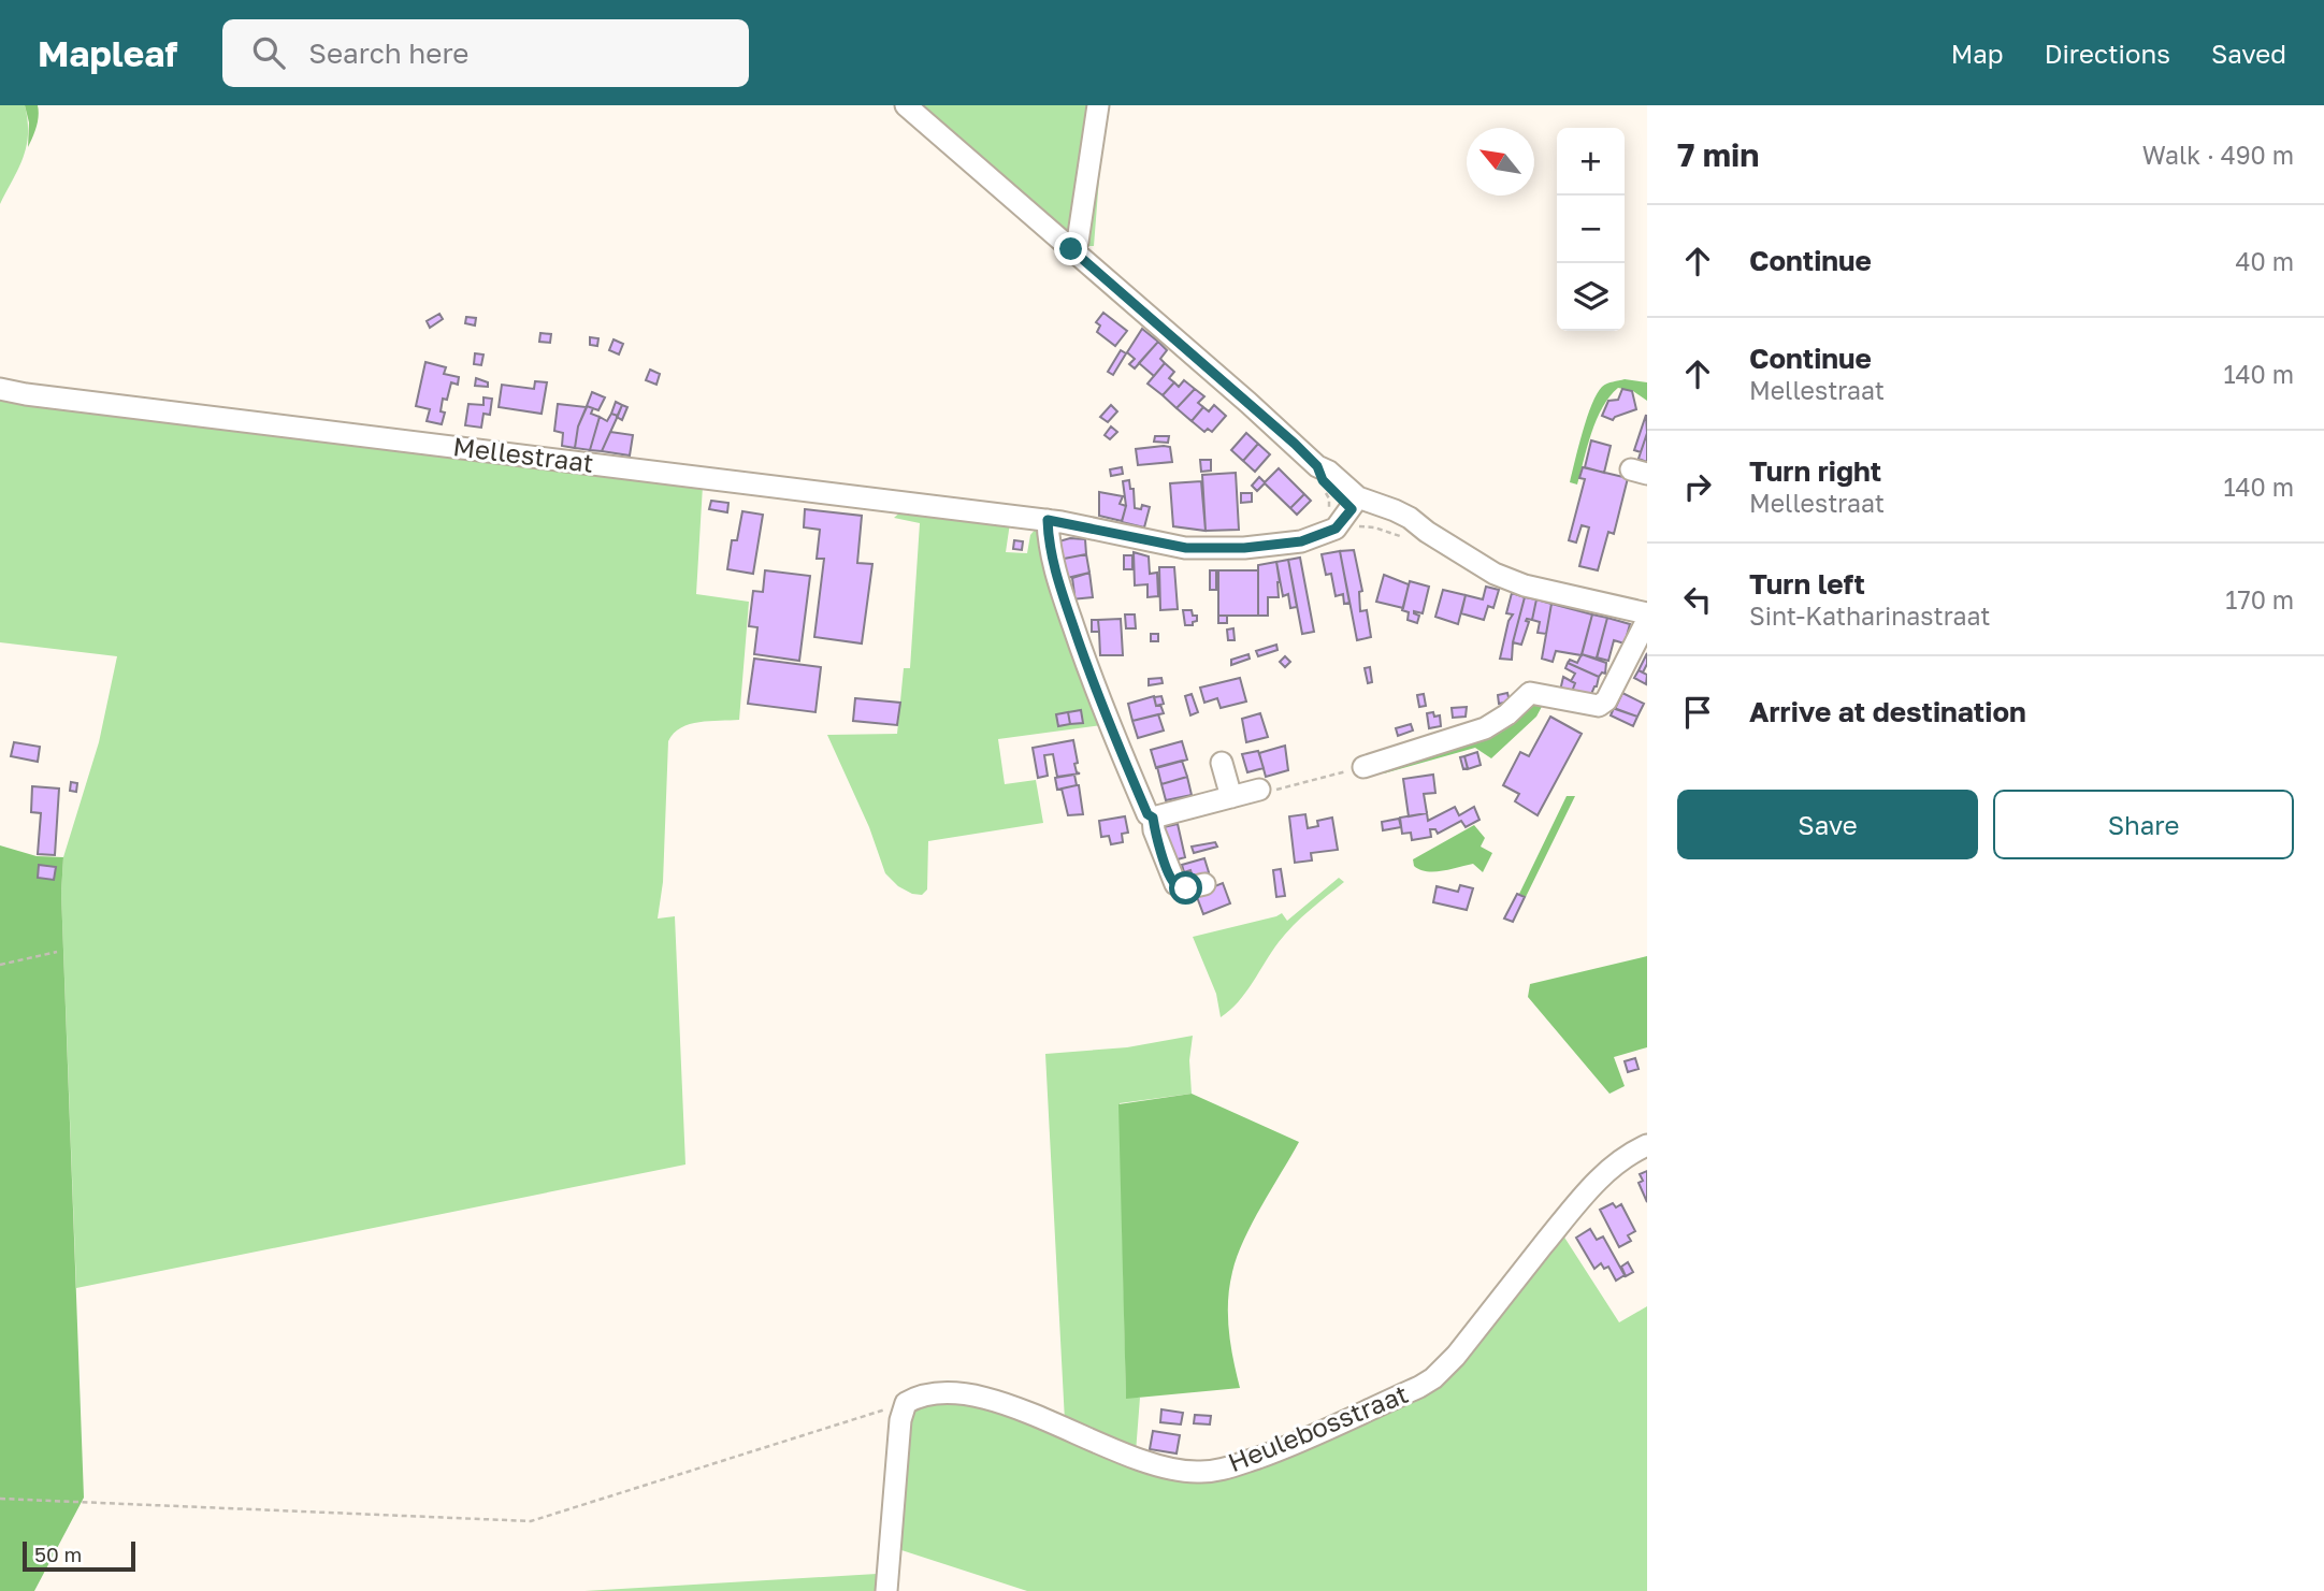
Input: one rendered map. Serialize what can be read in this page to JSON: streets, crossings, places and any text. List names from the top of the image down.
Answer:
{
  "streets": {
    "street": ["Mellestraat", "Heulebosstraat"]
  },
  "scale_bar": "50 m",
  "north": "top left",
  "page": {
    "header": "Mapleaf",
    "search": "Search here",
    "nav": ["Map", "Directions", "Saved"],
    "heading": ["7 min", "Walk · 490 m"],
    "map_buttons": ["+", "−"],
    "list": [
      ["Continue", "40 m"],
      ["Continue", "Mellestraat", "140 m"],
      ["Turn right", "Mellestraat", "140 m"],
      ["Turn left", "Sint-Katharinastraat", "170 m"],
      "Arrive at destination"
    ],
    "buttons": ["Save", "Share"],
    "scale": "50 m"
  }
}
